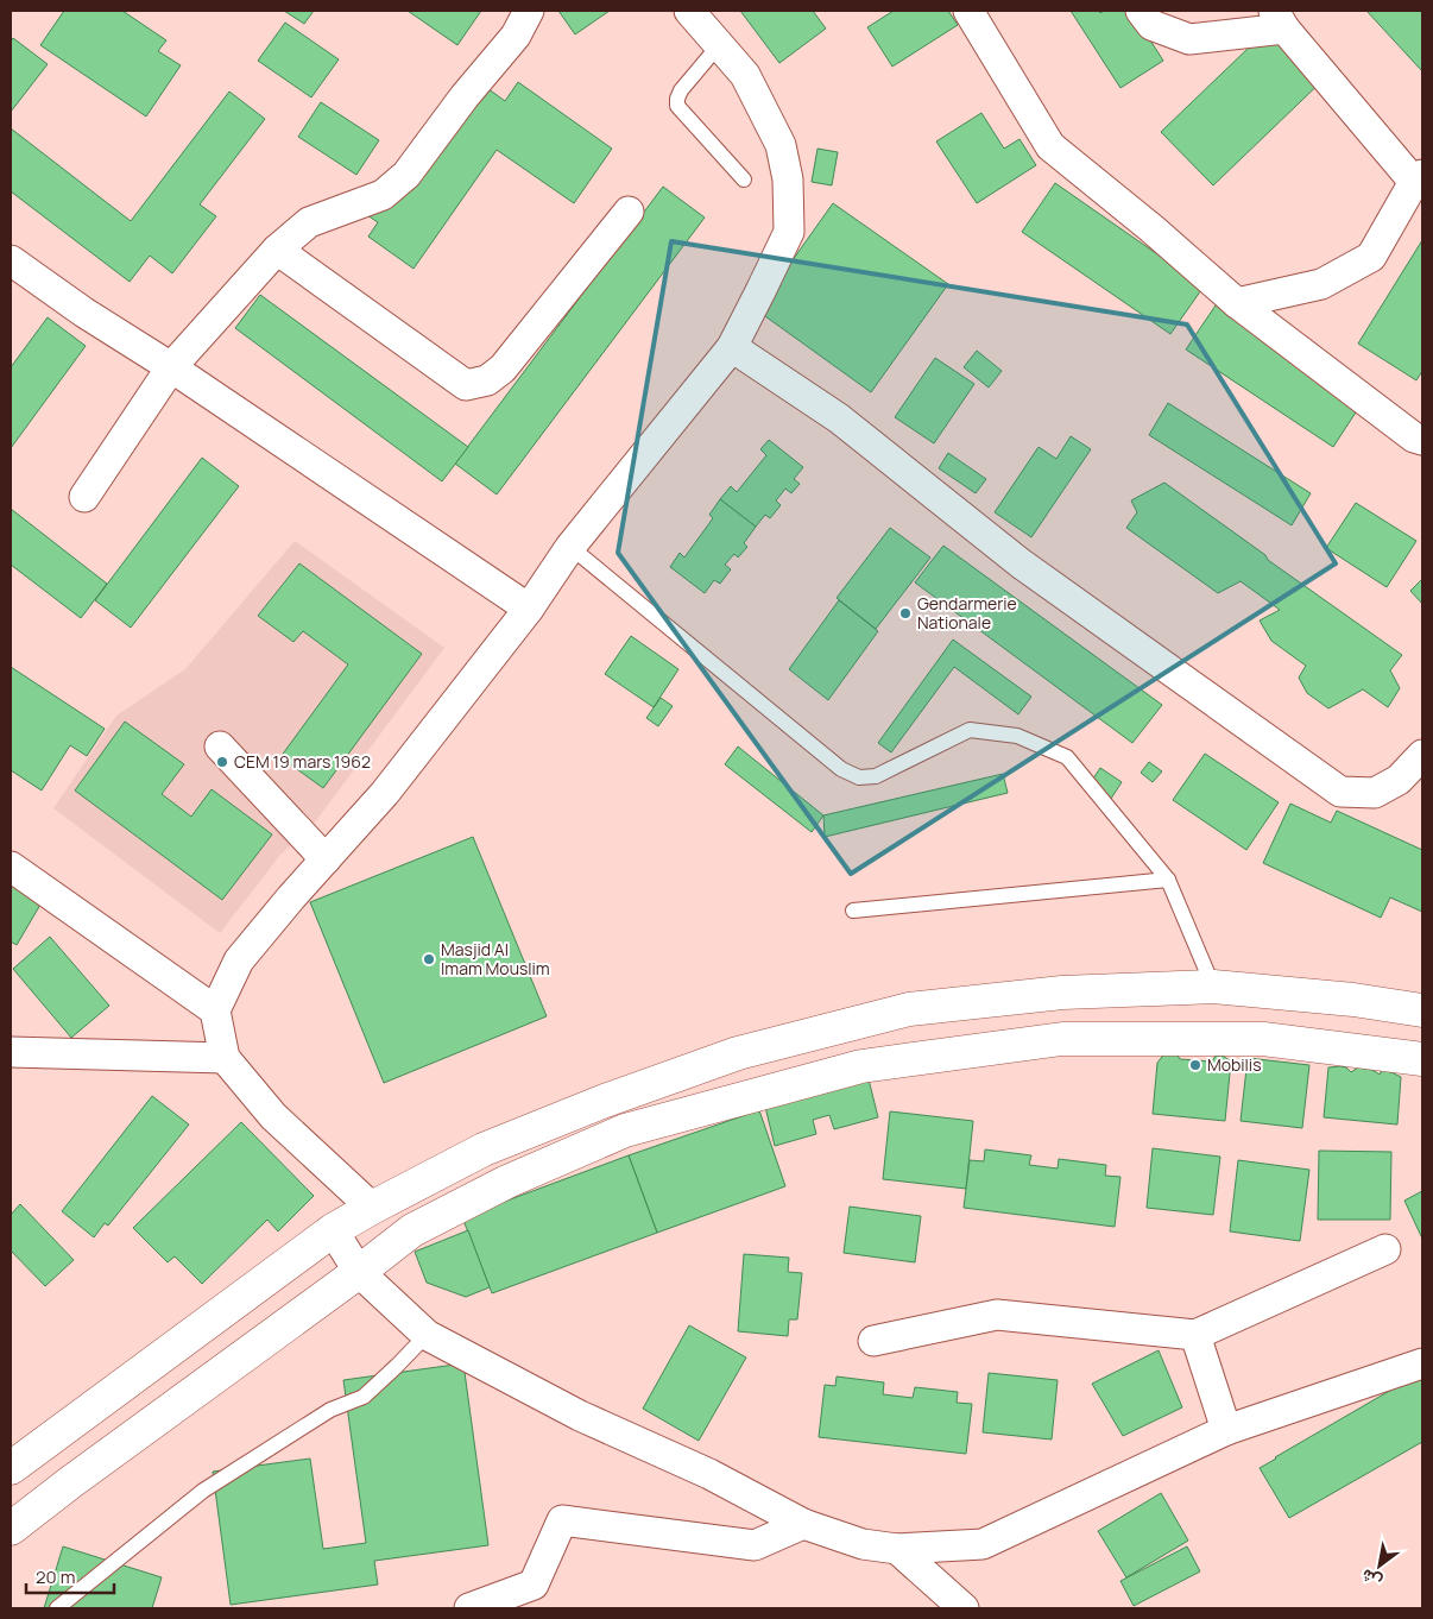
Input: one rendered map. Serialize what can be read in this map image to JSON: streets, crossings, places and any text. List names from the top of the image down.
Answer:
{
  "places": [
    "Gendarmerie Nationale",
    "CEM 19 mars 1962",
    "Masjid Al Imam Mouslim",
    "Mobilis"
  ],
  "scale_bar": "20 m",
  "north": "bottom left"
}
